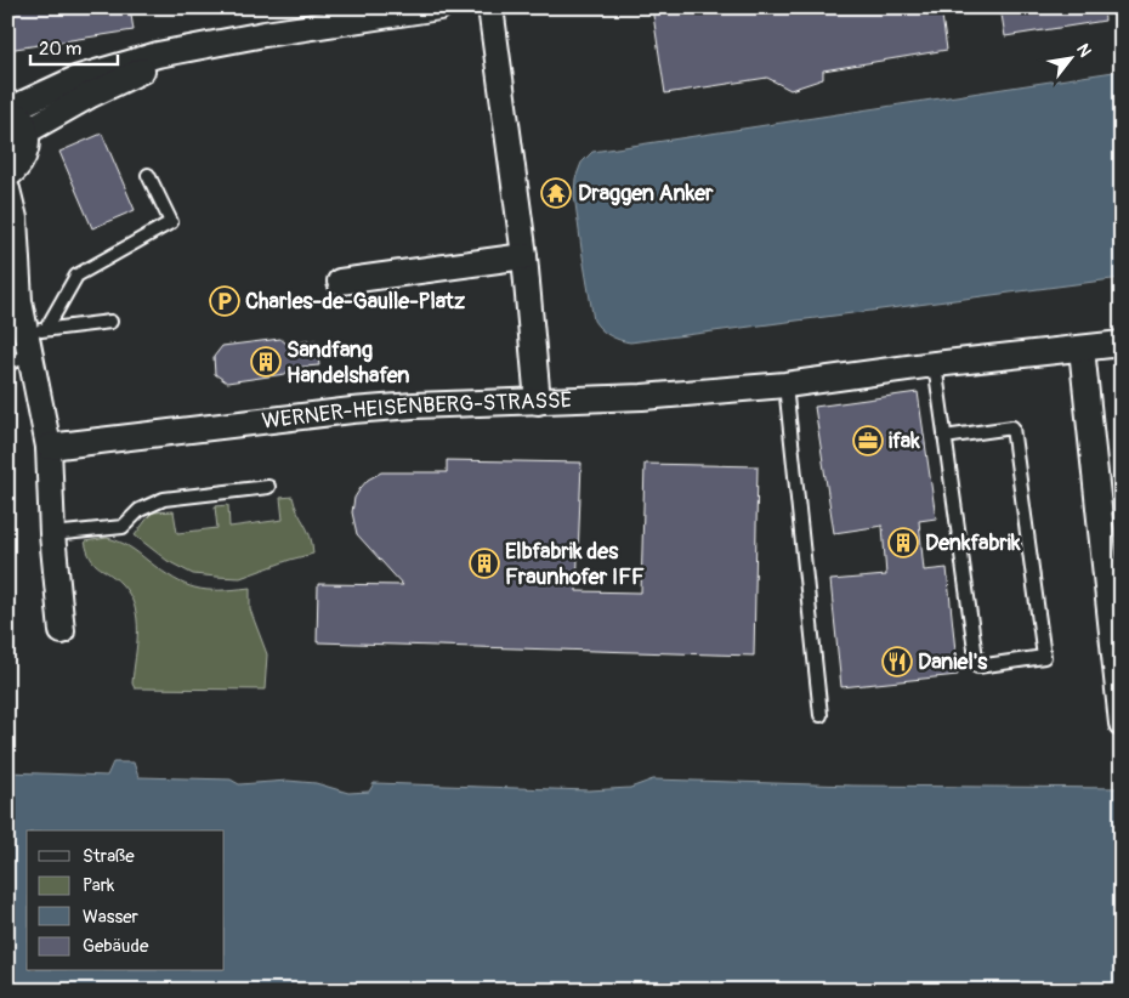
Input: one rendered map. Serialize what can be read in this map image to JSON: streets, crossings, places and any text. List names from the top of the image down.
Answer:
{
  "streets": {
    "street": ["WERNER-HEISENBERG-STRASSE"]
  },
  "places": {
    "temple": ["Draggen Anker"],
    "parking": ["Charles-de-Gaulle-Platz"],
    "building": ["Sandfang Handelshafen", "Denkfabrik", "Elbfabrik des Fraunhofer IFF"],
    "office": ["ifak"],
    "restaurant": ["Daniel's"]
  },
  "legend": [
    "Straße",
    "Park",
    "Wasser",
    "Gebäude"
  ],
  "scale_bar": "20 m",
  "north": "top right"
}
